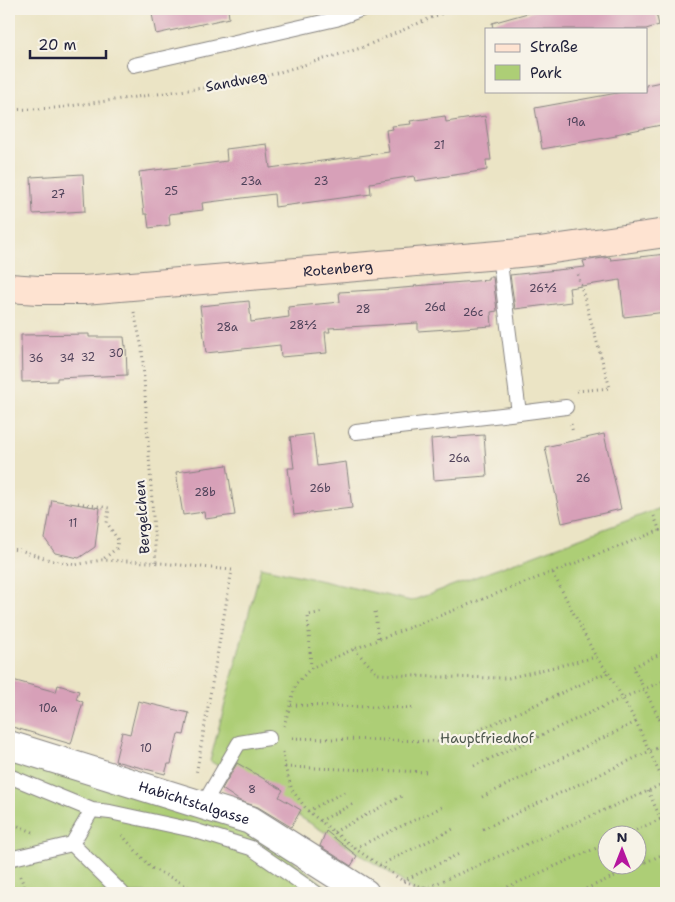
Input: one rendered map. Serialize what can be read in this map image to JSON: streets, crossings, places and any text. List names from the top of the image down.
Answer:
{
  "streets": {
    "street": ["Rotenberg", "Habichtstalgasse"],
    "path": ["Sandweg", "Bergelchen"]
  },
  "crossings": [
    ["Bergelchen", "Habichtstalgasse"]
  ],
  "parks": ["Hauptfriedhof"],
  "house_numbers": [
    "19a",
    "21",
    "23a",
    "23",
    "25",
    "27",
    "26½",
    "26d",
    "28",
    "26c",
    "28½",
    "28a",
    "30",
    "32",
    "36",
    "34",
    "26a",
    "26",
    "26b",
    "28b",
    "11",
    "10a",
    "10",
    "8"
  ],
  "legend": ["Straße", "Park"],
  "scale_bar": "20 m",
  "north": "top"
}
